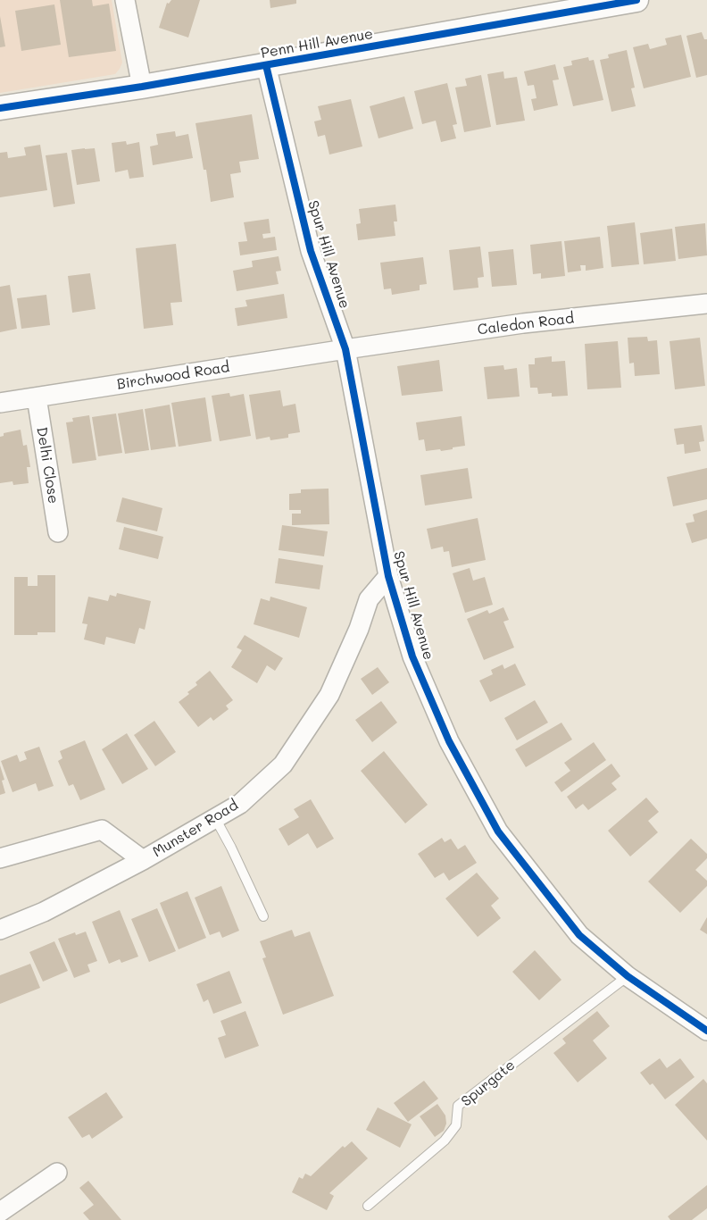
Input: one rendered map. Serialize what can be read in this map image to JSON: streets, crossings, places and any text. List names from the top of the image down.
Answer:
{
  "streets": {
    "street": [
      "Penn Hill Avenue",
      "Spur Hill Avenue",
      "Caledon Road",
      "Birchwood Road",
      "Delhi Close",
      "Munster Road"
    ],
    "lane": ["Spurgate"]
  },
  "crossings": [
    ["Penn Hill Avenue", "Spur Hill Avenue"],
    ["Spur Hill Avenue", "Caledon Road"],
    ["Spur Hill Avenue", "Birchwood Road"],
    ["Spur Hill Avenue", "Munster Road"],
    ["Spur Hill Avenue", "Spurgate"],
    ["Caledon Road", "Birchwood Road"],
    ["Birchwood Road", "Delhi Close"]
  ]
}
